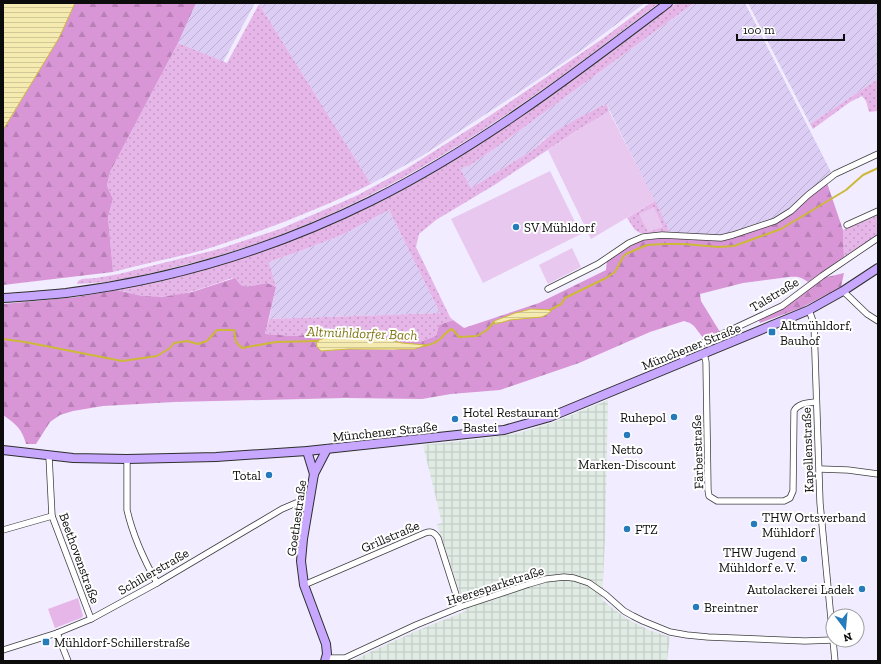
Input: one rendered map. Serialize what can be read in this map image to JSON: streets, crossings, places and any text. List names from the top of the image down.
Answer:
{
  "streets": {
    "street": [
      "Talstraße",
      "Münchener Straße",
      "Kapellenstraße",
      "Färberstraße",
      "Goethestraße",
      "Grillstraße",
      "Beethovenstraße",
      "Schillerstraße",
      "Heeresparkstraße"
    ]
  },
  "crossings": [
    ["Talstraße", "Münchener Straße"],
    ["Münchener Straße", "Kapellenstraße"],
    ["Münchener Straße", "Färberstraße"],
    ["Münchener Straße", "Goethestraße"],
    ["Münchener Straße", "Beethovenstraße"],
    ["Kapellenstraße", "Färberstraße"],
    ["Goethestraße", "Grillstraße"],
    ["Goethestraße", "Schillerstraße"],
    ["Goethestraße", "Heeresparkstraße"],
    ["Grillstraße", "Heeresparkstraße"],
    ["Beethovenstraße", "Schillerstraße"]
  ],
  "water": ["Altmühldorfer Bach"],
  "places": {
    "other": [
      "SV Mühldorf",
      "Ruhepol",
      "Hotel Restaurant Bastei",
      "Netto Marken-Discount",
      "Total",
      "THW Ortsverband Mühldorf",
      "FTZ",
      "THW Jugend Mühldorf e. V.",
      "Autolackerei Ladek",
      "Breintner"
    ],
    "transit": ["Altmühldorf, Bauhof", "Mühldorf-Schillerstraße"]
  },
  "scale_bar": "100 m",
  "north": "bottom"
}
